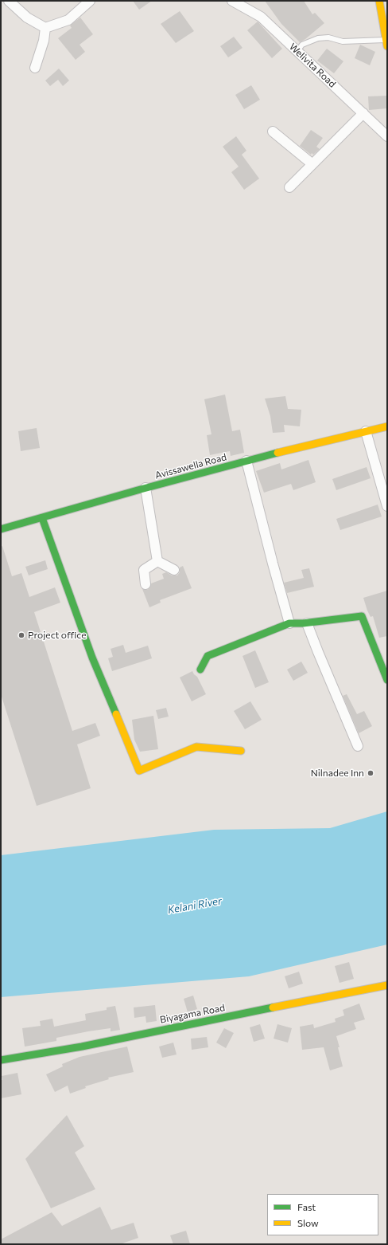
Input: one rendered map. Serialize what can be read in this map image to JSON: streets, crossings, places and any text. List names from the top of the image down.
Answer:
{
  "streets": {
    "main road": ["Avissawella Road", "Biyagama Road"],
    "street": ["Welivita Road"]
  },
  "water": ["Kelani River"],
  "places": ["Project office", "Nilnadee Inn"],
  "legend": ["Fast", "Slow"]
}
